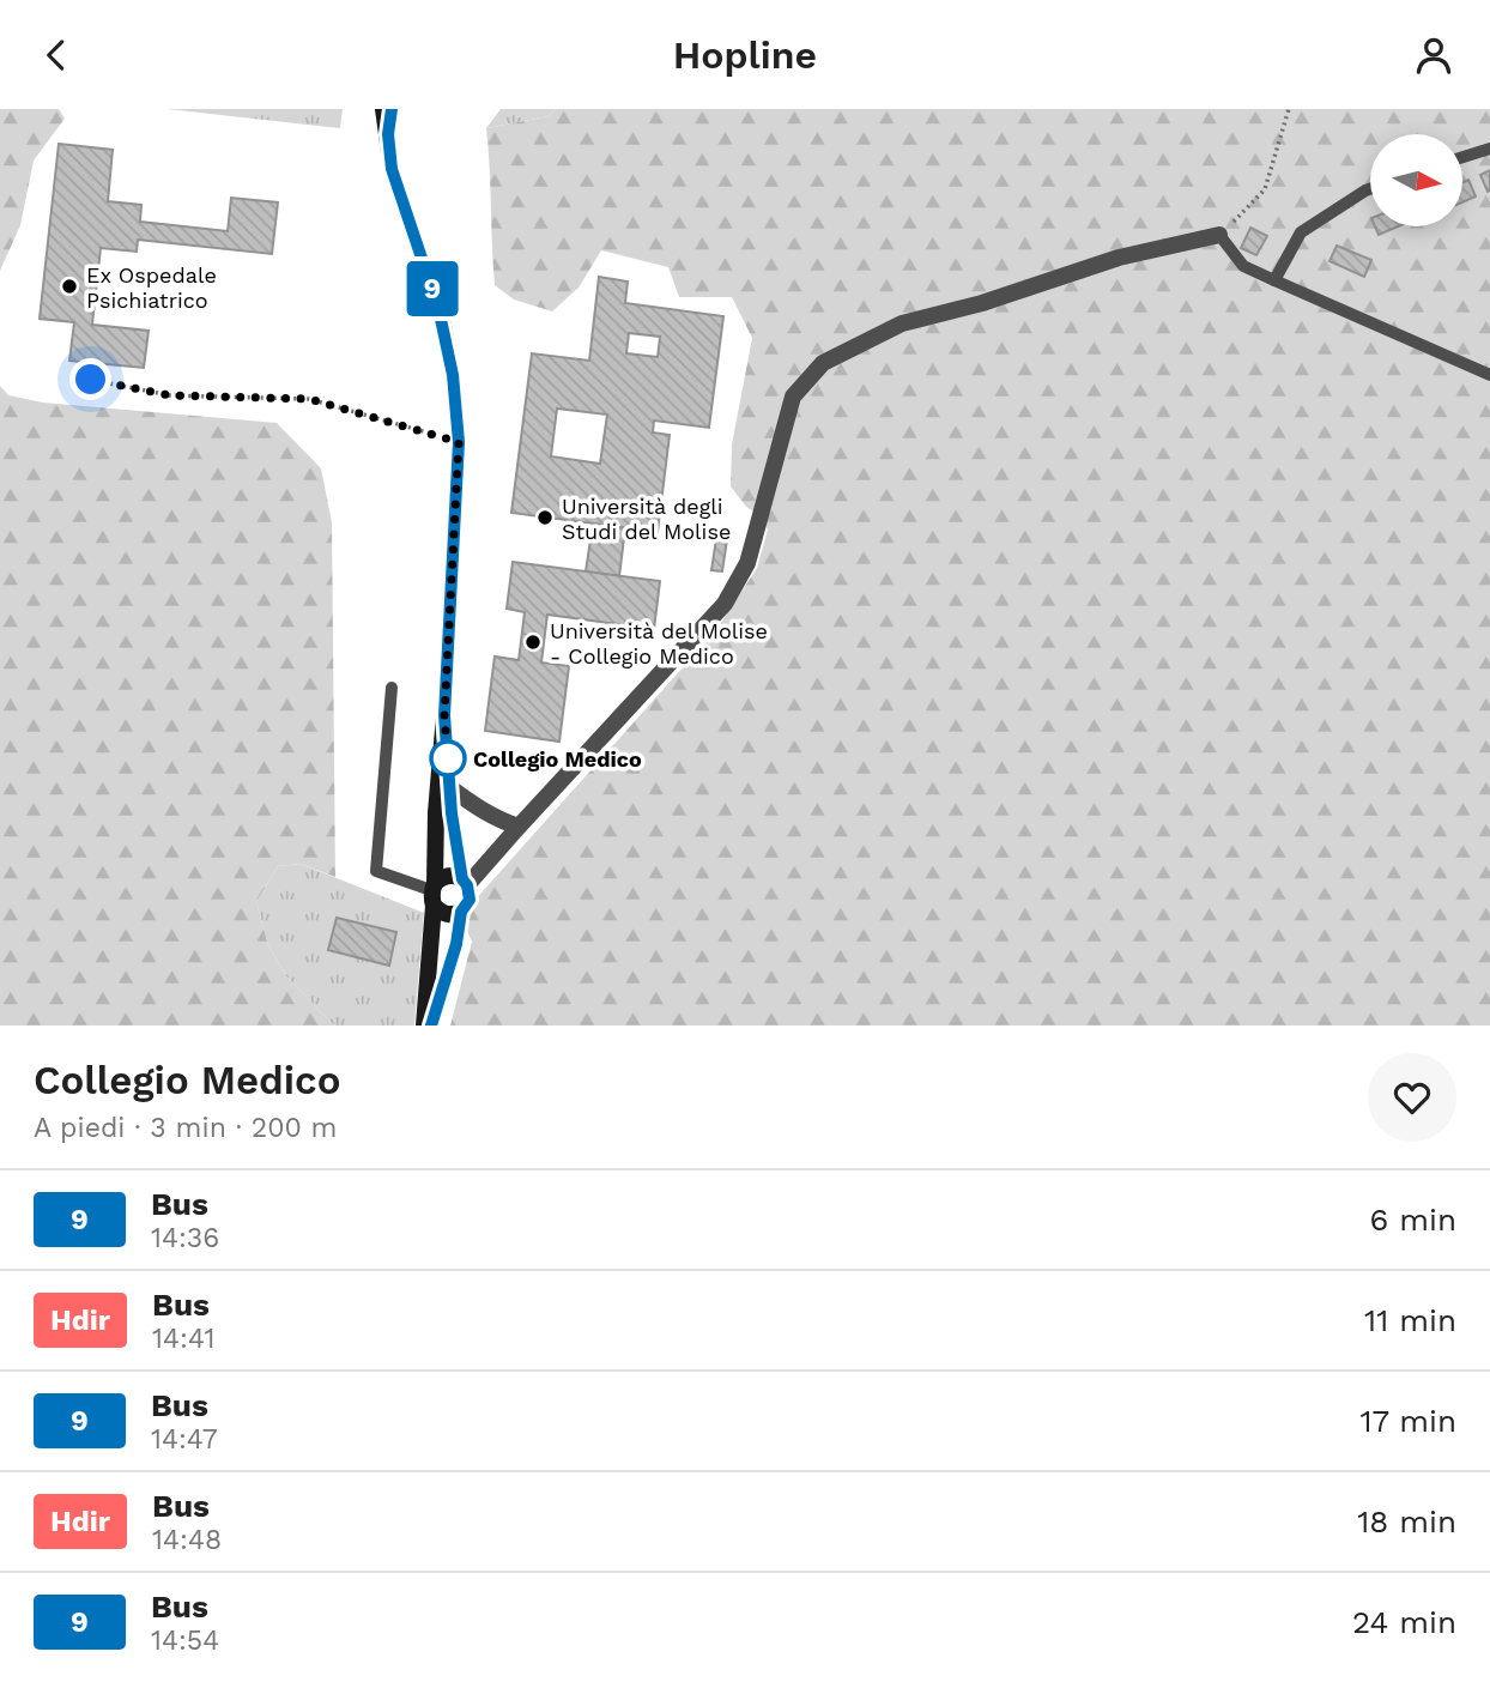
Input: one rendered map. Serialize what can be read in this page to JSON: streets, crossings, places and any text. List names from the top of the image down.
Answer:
{
  "places": [
    "Ex Ospedale Psichiatrico",
    "Università degli Studi del Molise",
    "Università del Molise - Collegio Medico",
    "Collegio Medico"
  ],
  "lines": ["bus line 9"],
  "north": "right",
  "page": {
    "header": "Hopline",
    "on_map": "9",
    "heading": ["Collegio Medico", "A piedi · 3 min · 200 m"],
    "list": [
      {
        "mark": "9",
        "name": "Bus",
        "note": "14:36",
        "value": "6 min"
      },
      {
        "mark": "Hdir",
        "name": "Bus",
        "note": "14:41",
        "value": "11 min"
      },
      {
        "mark": "9",
        "name": "Bus",
        "note": "14:47",
        "value": "17 min"
      },
      {
        "mark": "Hdir",
        "name": "Bus",
        "note": "14:48",
        "value": "18 min"
      },
      {
        "mark": "9",
        "name": "Bus",
        "note": "14:54",
        "value": "24 min"
      }
    ]
  }
}
